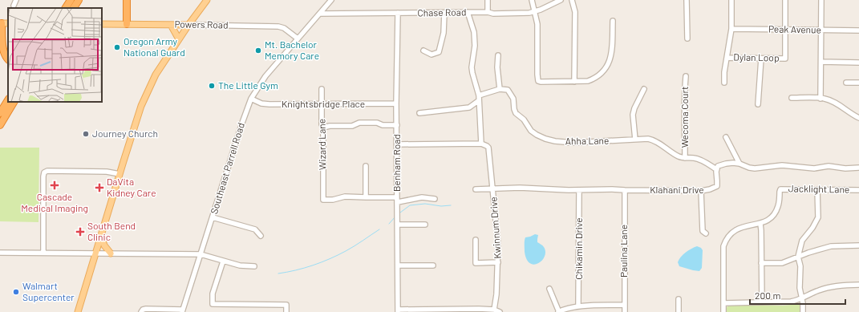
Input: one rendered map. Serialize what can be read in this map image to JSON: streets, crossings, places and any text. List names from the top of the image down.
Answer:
{
  "streets": {
    "main road": ["Powers Road"],
    "street": [
      "Chase Road",
      "Peak Avenue",
      "Dylan Loop",
      "Knightsbridge Place",
      "Wecoma Court",
      "Ahha Lane",
      "Wizard Lane",
      "Benham Road",
      "Southeast Parrell Road",
      "Jacklight Lane",
      "Klahani Drive",
      "Kwinnum Drive",
      "Chikamin Drive",
      "Paulina Lane"
    ]
  },
  "crossings": [
    ["Chase Road", "Benham Road"],
    ["Chase Road", "Southeast Parrell Road"],
    ["Powers Road", "Southeast Parrell Road"],
    ["Peak Avenue", "Dylan Loop"],
    ["Knightsbridge Place", "Wizard Lane"],
    ["Knightsbridge Place", "Benham Road"],
    ["Knightsbridge Place", "Southeast Parrell Road"],
    ["Wecoma Court", "Ahha Lane"],
    ["Ahha Lane", "Klahani Drive"],
    ["Klahani Drive", "Kwinnum Drive"],
    ["Klahani Drive", "Chikamin Drive"],
    ["Klahani Drive", "Paulina Lane"]
  ],
  "places": {
    "other": [
      "Oregon Army National Guard",
      "Mt. Bachelor Memory Care",
      "The Little Gym",
      "Journey Church",
      "Walmart Supercenter"
    ],
    "health": ["Cascade Medical Imaging", "DaVita Kidney Care", "South Bend Clinic"]
  },
  "scale_bar": "200 m"
}
